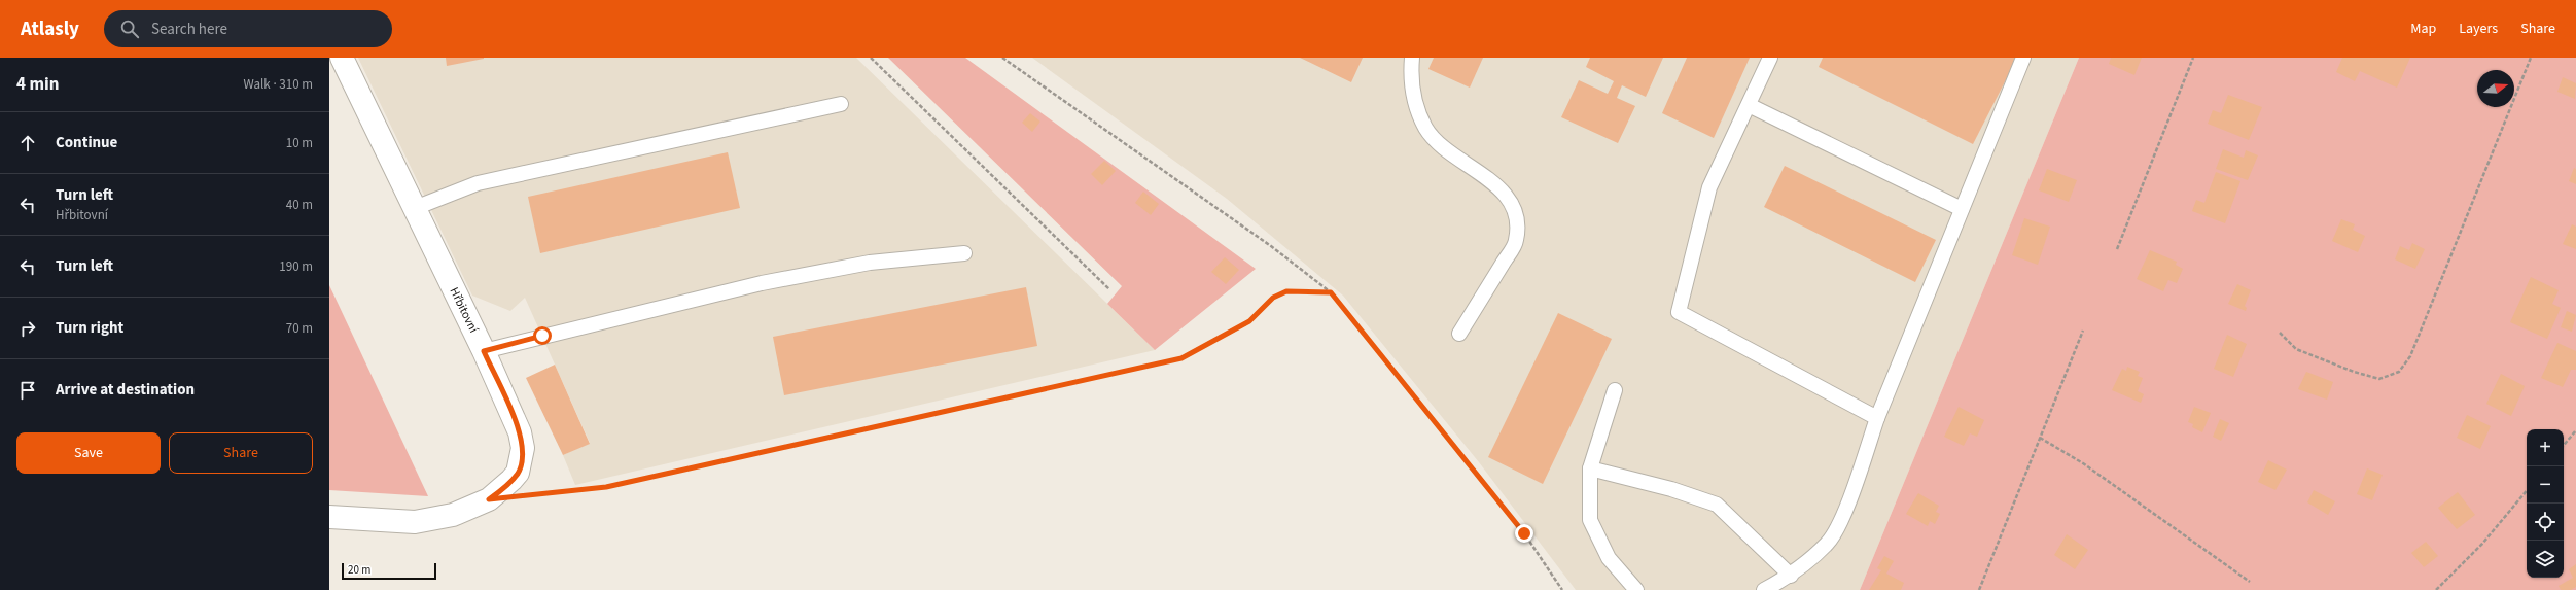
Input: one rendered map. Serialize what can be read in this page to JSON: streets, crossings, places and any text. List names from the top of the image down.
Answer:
{
  "streets": {
    "street": ["Hřbitovní"]
  },
  "scale_bar": "20 m",
  "north": "right",
  "page": {
    "header": "Atlasly",
    "search": "Search here",
    "nav": ["Map", "Layers", "Share"],
    "heading": ["4 min", "Walk · 310 m"],
    "list": [
      ["Continue", "10 m"],
      ["Turn left", "Hřbitovní", "40 m"],
      ["Turn left", "190 m"],
      ["Turn right", "70 m"],
      "Arrive at destination"
    ],
    "buttons": ["Save", "Share"],
    "map_buttons": ["+", "−"],
    "scale": "20 m"
  }
}
